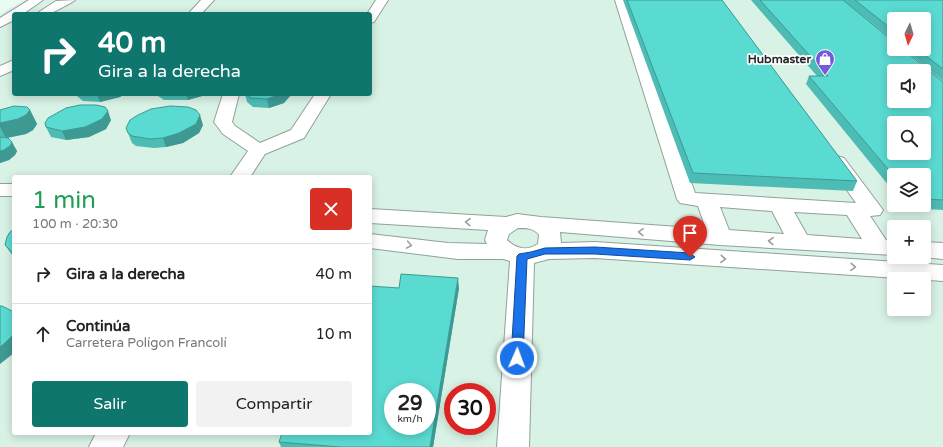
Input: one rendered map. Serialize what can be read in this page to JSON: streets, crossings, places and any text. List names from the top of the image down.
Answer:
{
  "places": {
    "shop": ["Hubmaster"]
  },
  "north": "bottom",
  "page": {
    "map_buttons": ["+", "−"],
    "turn": ["40 m", "Gira a la derecha"],
    "heading": ["1 min", "100 m · 20:30"],
    "list": [
      {
        "name": "Gira a la derecha",
        "value": "40 m"
      },
      {
        "name": "Continúa",
        "note": "Carretera Polígon Francolí",
        "value": "10 m"
      }
    ],
    "buttons": ["Salir", "Compartir"],
    "speed": "29 km/h",
    "limit": "30"
  }
}
